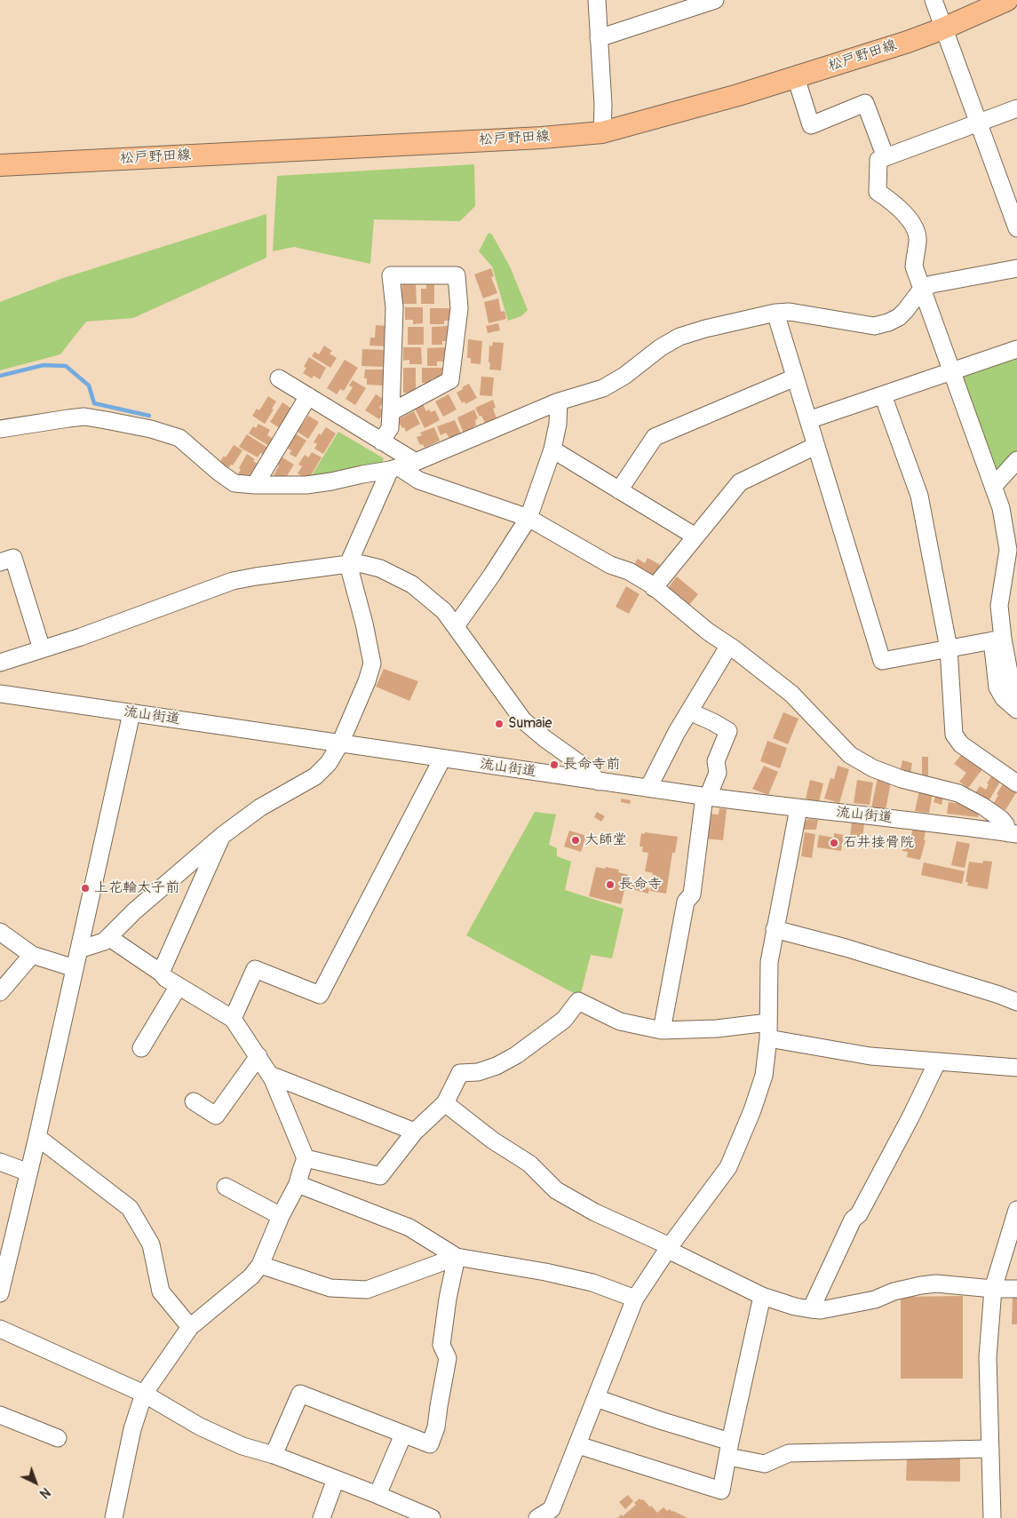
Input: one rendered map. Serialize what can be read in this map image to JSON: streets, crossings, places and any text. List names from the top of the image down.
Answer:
{
  "streets": {
    "main road": ["松戸野田線"],
    "street": ["流山街道"]
  },
  "places": [
    "Sumaie",
    "長命寺前",
    "大師堂",
    "石井接骨院",
    "長命寺",
    "上花輪太子前"
  ],
  "north": "bottom right"
}
